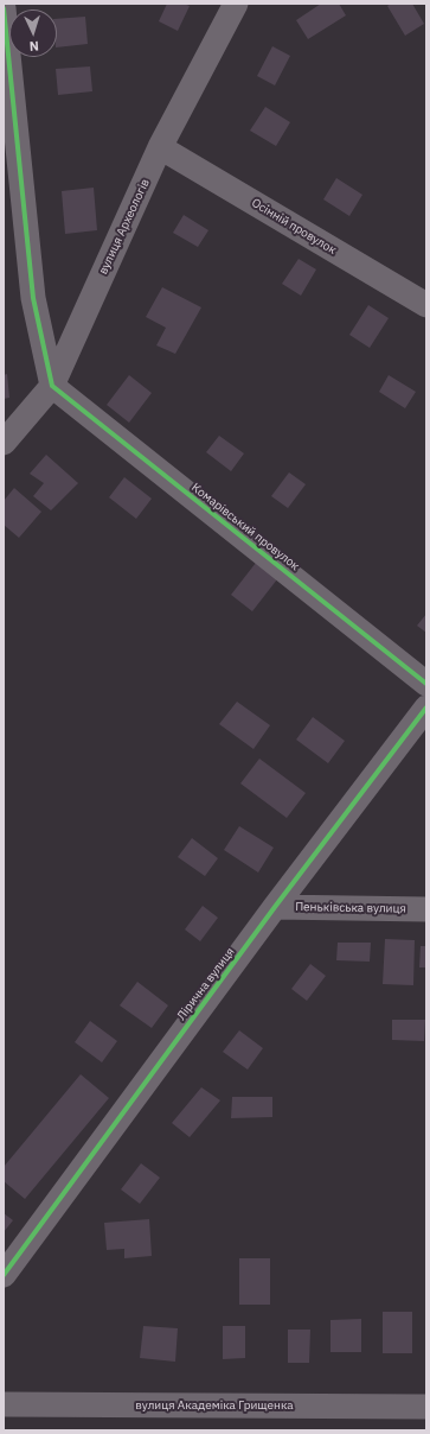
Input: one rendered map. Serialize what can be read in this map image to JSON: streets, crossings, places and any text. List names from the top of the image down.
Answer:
{
  "streets": {
    "street": [
      "вулиця Археологів",
      "Осінній провулок",
      "Комарівський провулок",
      "Пеньківська вулиця",
      "Лірична вулиця",
      "вулиця Академіка Грищенка"
    ]
  },
  "crossings": [
    ["вулиця Археологів", "Осінній провулок"],
    ["вулиця Археологів", "Комарівський провулок"],
    ["Пеньківська вулиця", "Лірична вулиця"]
  ],
  "north": "bottom"
}
